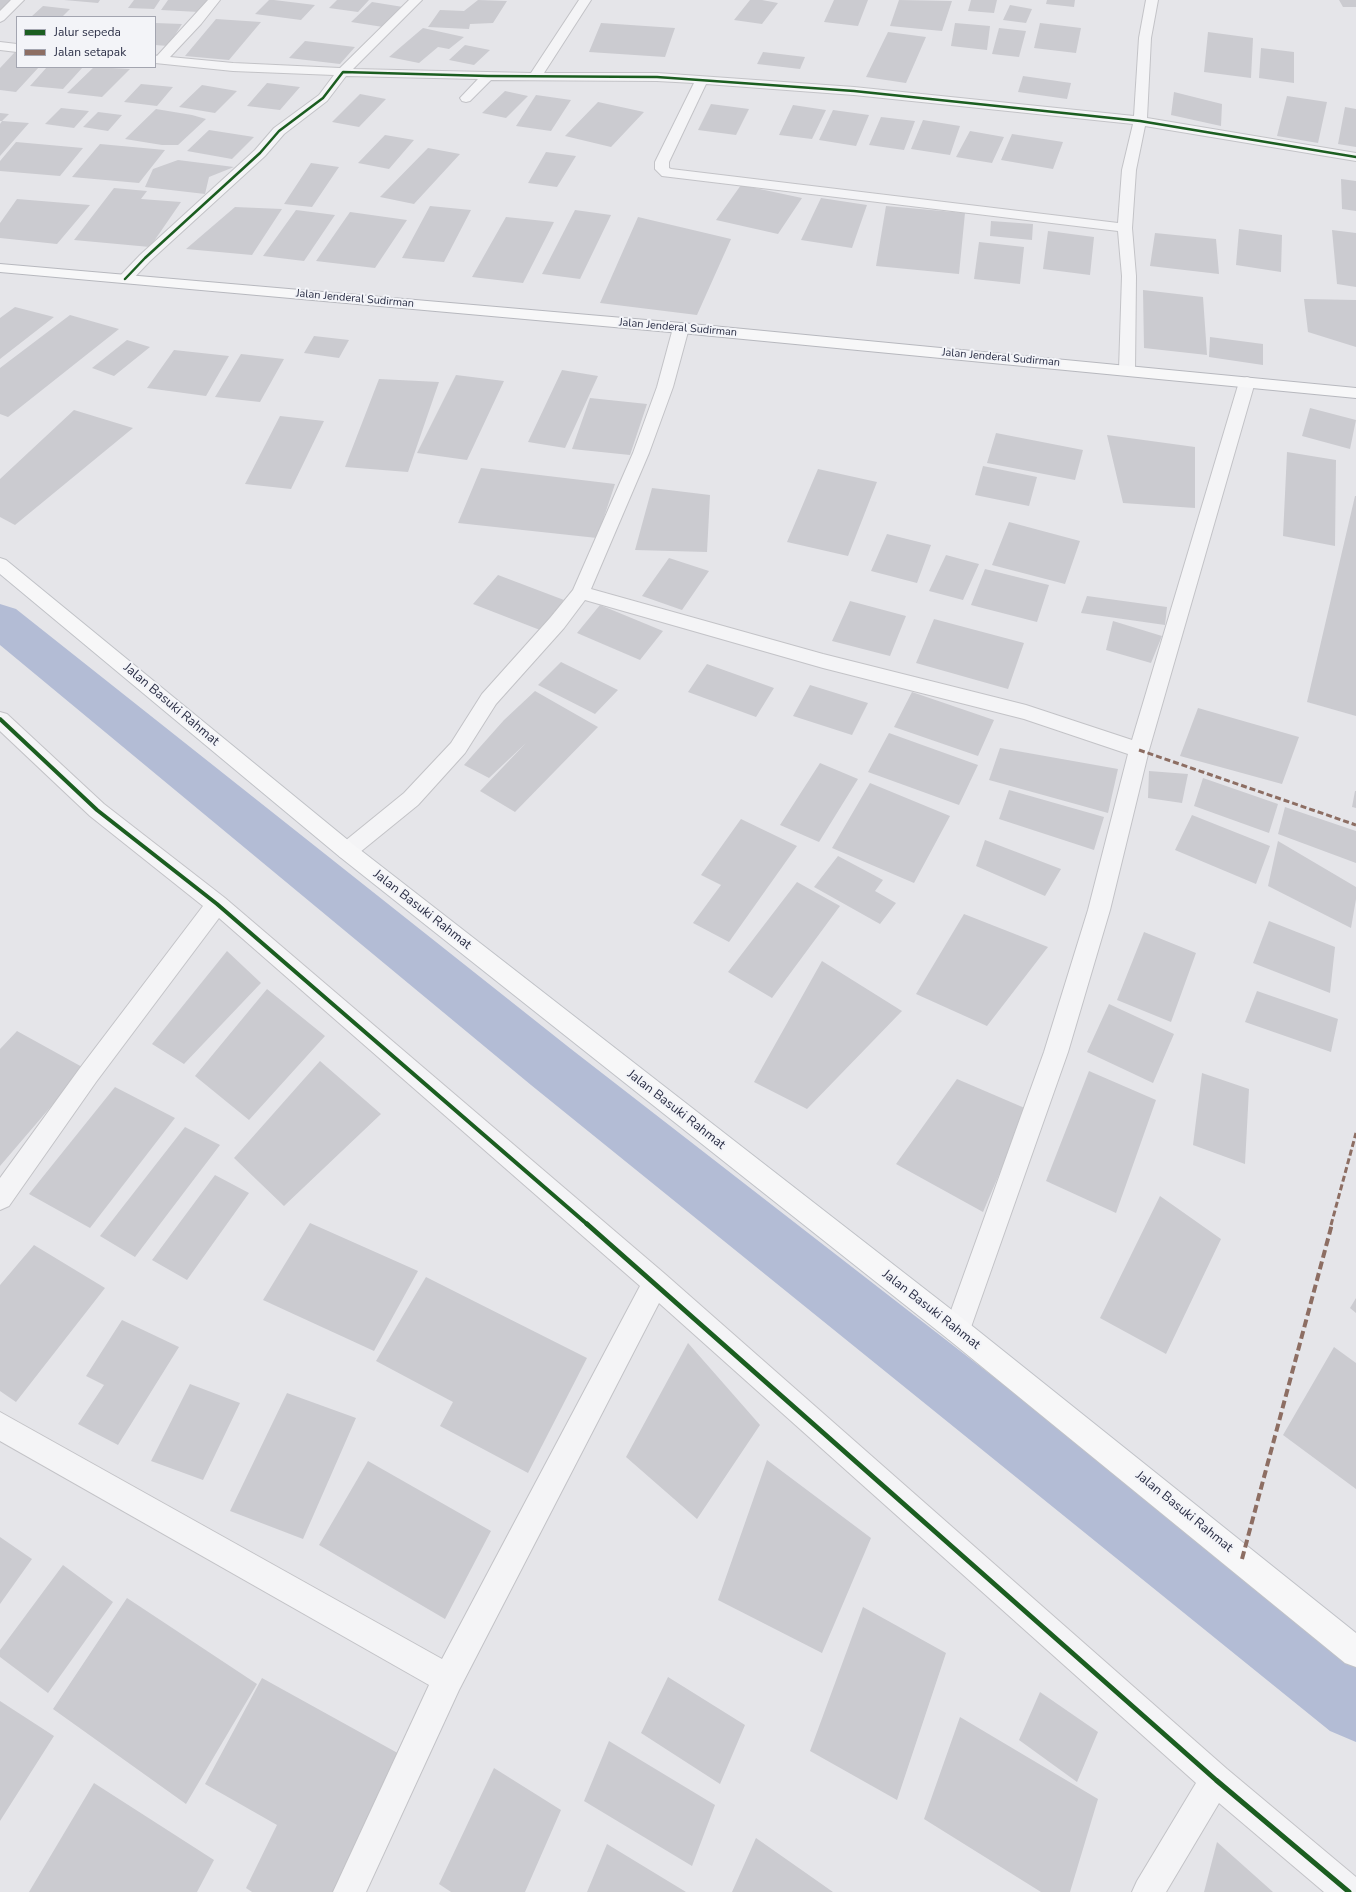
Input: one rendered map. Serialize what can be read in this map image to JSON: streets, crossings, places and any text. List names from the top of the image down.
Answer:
{
  "streets": {
    "main road": ["Jalan Jenderal Sudirman", "Jalan Basuki Rahmat"]
  },
  "legend": ["Jalur sepeda", "Jalan setapak"]
}
